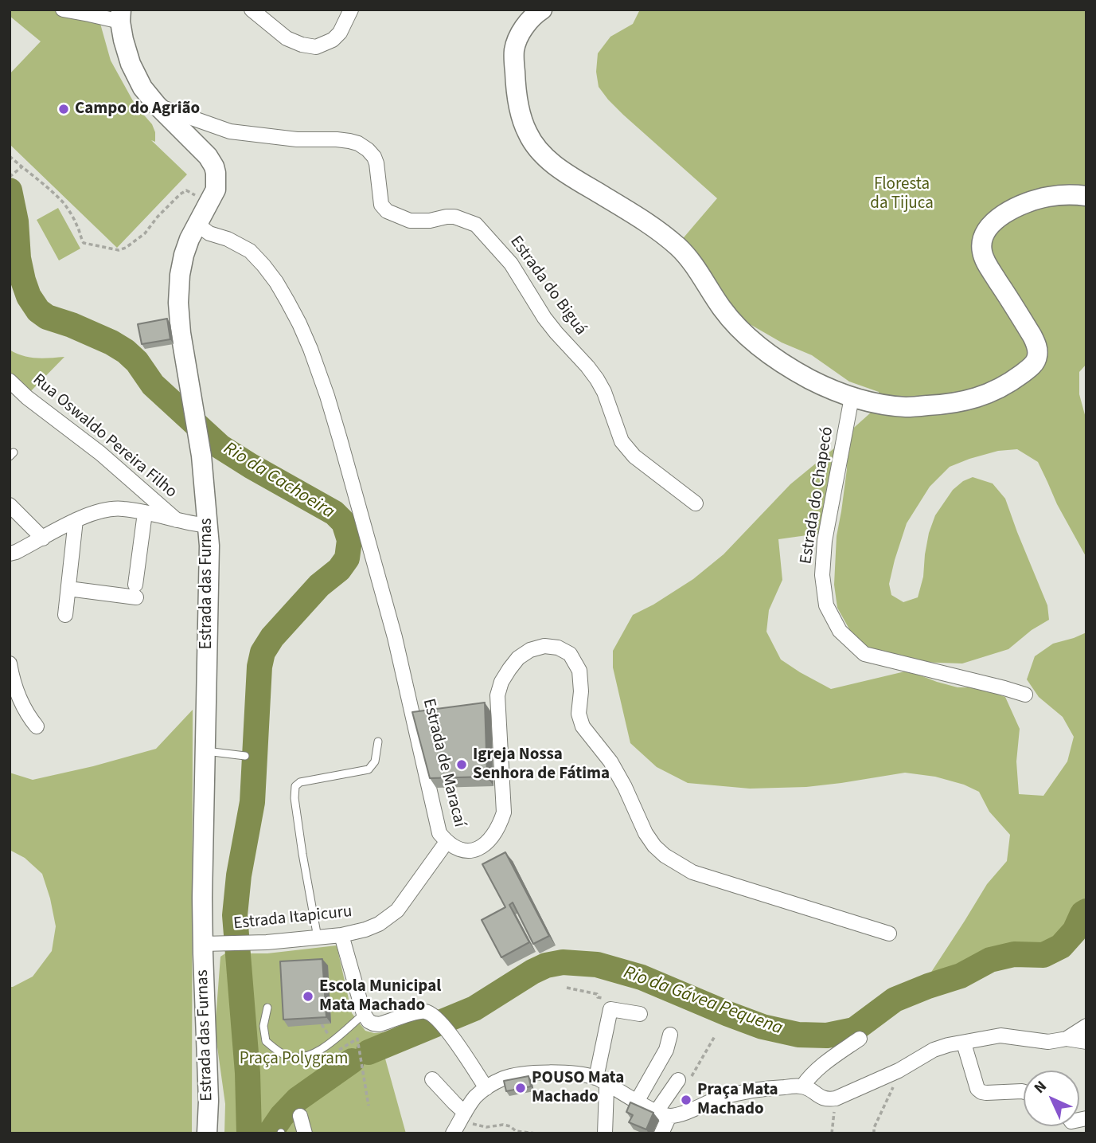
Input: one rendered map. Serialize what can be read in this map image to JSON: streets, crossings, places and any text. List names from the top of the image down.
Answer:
{
  "streets": {
    "main road": ["Estrada das Furnas"],
    "street": [
      "Estrada do Biguá",
      "Rua Oswaldo Pereira Filho",
      "Estrada do Chapecó",
      "Estrada de Maracaí",
      "Estrada Itapicuru"
    ]
  },
  "crossings": [
    ["Estrada do Biguá", "Estrada das Furnas"],
    ["Estrada das Furnas", "Estrada de Maracaí"],
    ["Estrada das Furnas", "Estrada Itapicuru"],
    ["Estrada de Maracaí", "Estrada Itapicuru"]
  ],
  "water": ["Rio da Cachoeira", "Rio da Gávea Pequena"],
  "parks": ["Floresta da Tijuca", "Praça Polygram"],
  "places": [
    "Campo do Agrião",
    "Igreja Nossa Senhora de Fátima",
    "Escola Municipal Mata Machado",
    "POUSO Mata Machado",
    "Praça Mata Machado"
  ],
  "north": "top left"
}
